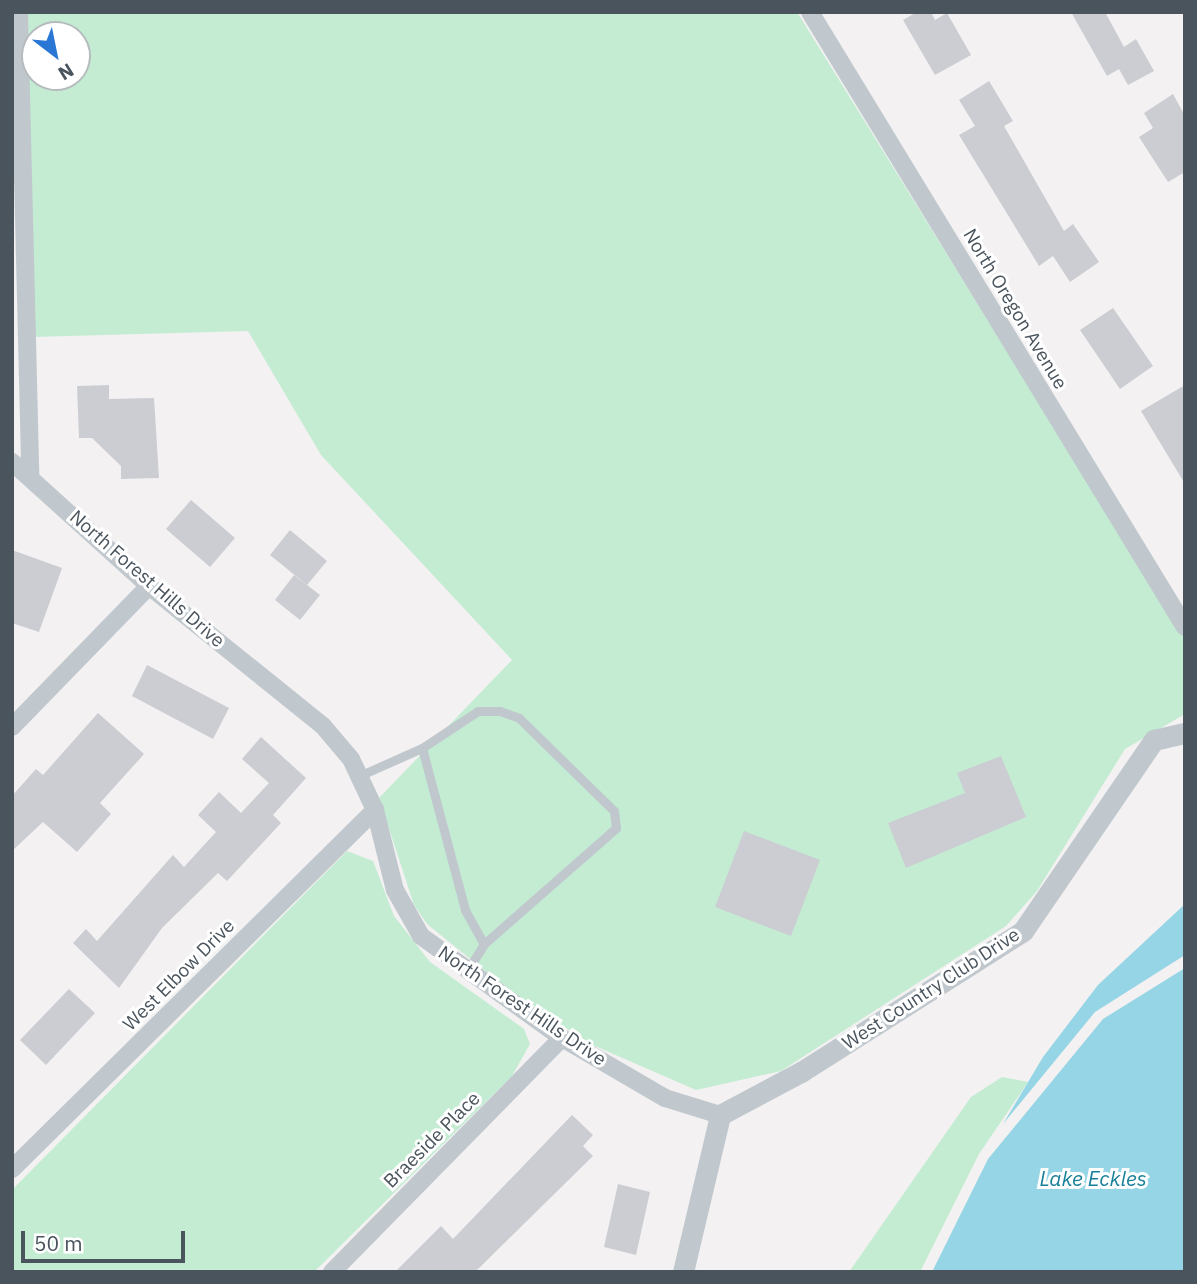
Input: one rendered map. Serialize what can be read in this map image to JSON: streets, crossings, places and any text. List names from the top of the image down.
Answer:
{
  "streets": {
    "street": [
      "North Oregon Avenue",
      "North Forest Hills Drive",
      "West Elbow Drive",
      "West Country Club Drive",
      "Braeside Place"
    ]
  },
  "crossings": [
    ["North Forest Hills Drive", "West Elbow Drive"],
    ["North Forest Hills Drive", "West Country Club Drive"],
    ["North Forest Hills Drive", "Braeside Place"]
  ],
  "water": ["Lake Eckles"],
  "scale_bar": "50 m",
  "north": "bottom right"
}
